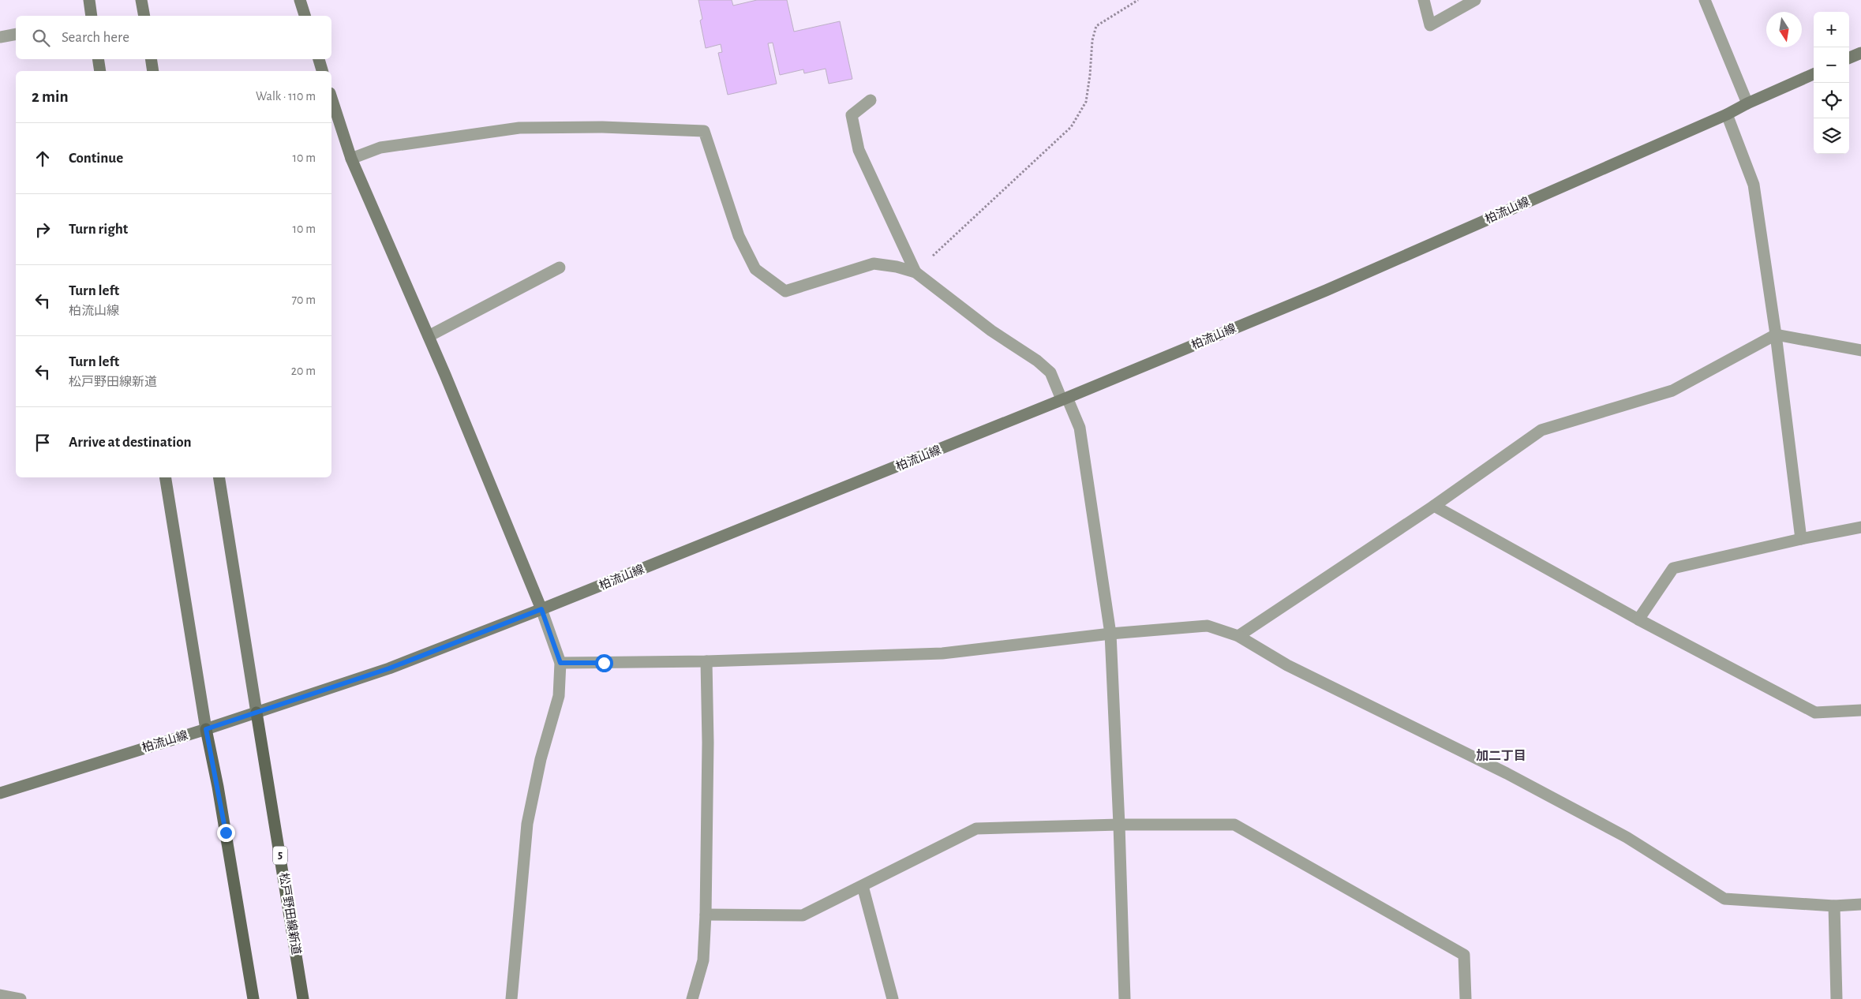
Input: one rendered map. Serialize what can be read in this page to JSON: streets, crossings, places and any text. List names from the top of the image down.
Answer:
{
  "streets": {
    "main road": ["柏流山線", "5", "松戸野田線新道"]
  },
  "crossings": [
    ["柏流山線", "松戸野田線新道"]
  ],
  "districts": ["加二丁目"],
  "north": "bottom",
  "page": {
    "map_buttons": ["+", "−"],
    "search": "Search here",
    "heading": ["2 min", "Walk · 110 m"],
    "list": [
      ["Continue", "10 m"],
      ["Turn right", "10 m"],
      ["Turn left", "柏流山線", "70 m"],
      ["Turn left", "松戸野田線新道", "20 m"],
      "Arrive at destination"
    ]
  }
}
